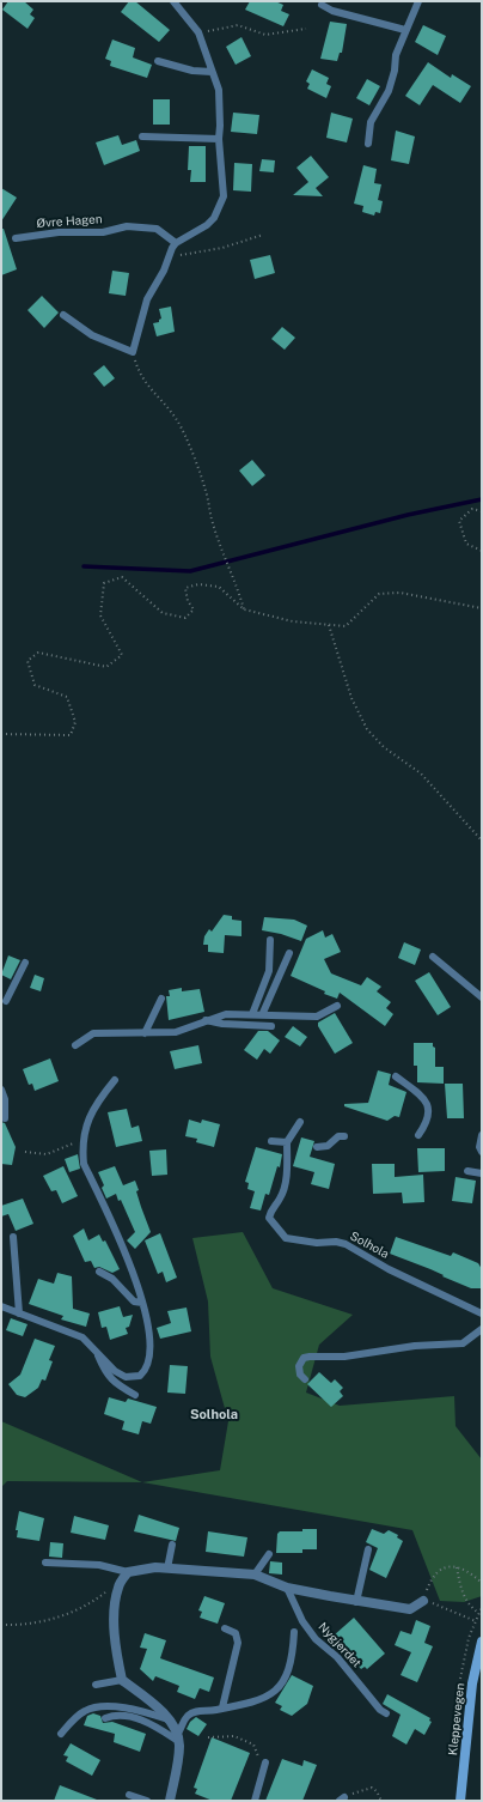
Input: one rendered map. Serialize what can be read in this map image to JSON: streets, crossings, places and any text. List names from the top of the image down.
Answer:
{
  "streets": {
    "main road": ["Kleppevegen"],
    "lane": ["Øvre Hagen", "Solhola", "Nygjerdet"]
  },
  "districts": ["Solhola"]
}
